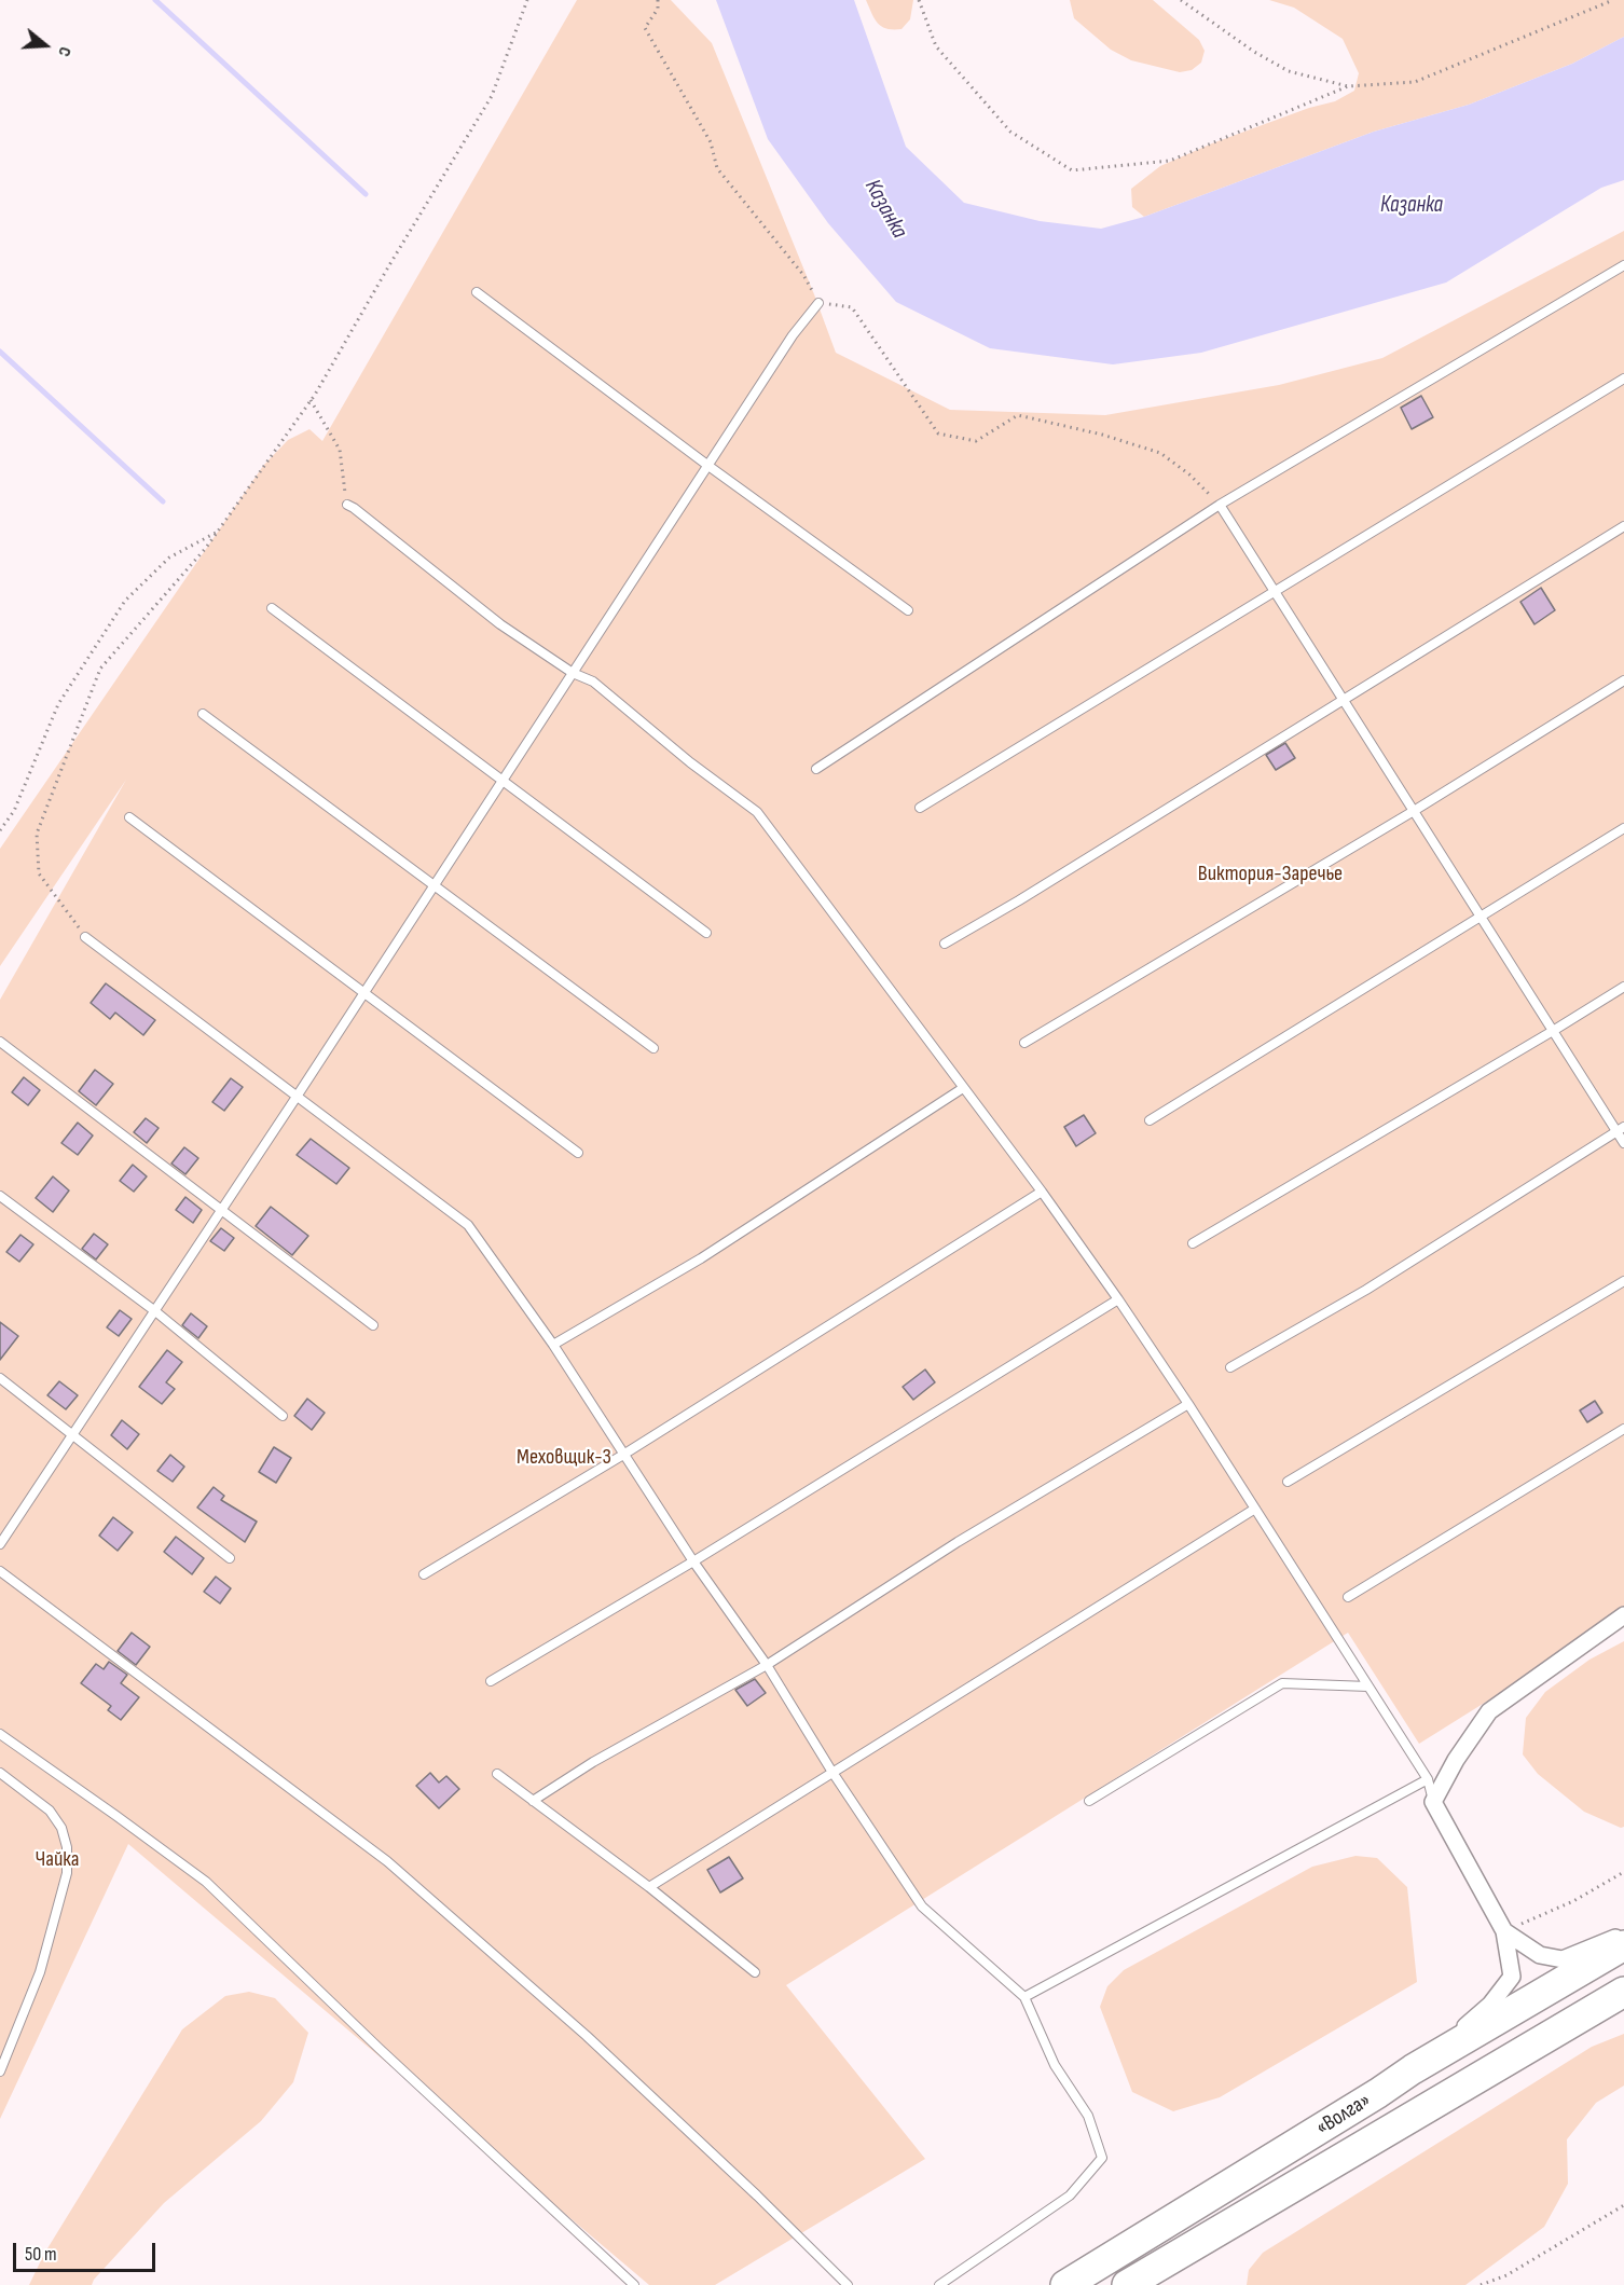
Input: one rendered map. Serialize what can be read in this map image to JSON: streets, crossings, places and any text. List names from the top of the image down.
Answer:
{
  "streets": {
    "highway": ["«Волга»"]
  },
  "water": ["Казанка"],
  "parks": ["Виктория-Заречье", "Меховщик-3", "Чайка"],
  "scale_bar": "50 m",
  "north": "right"
}
